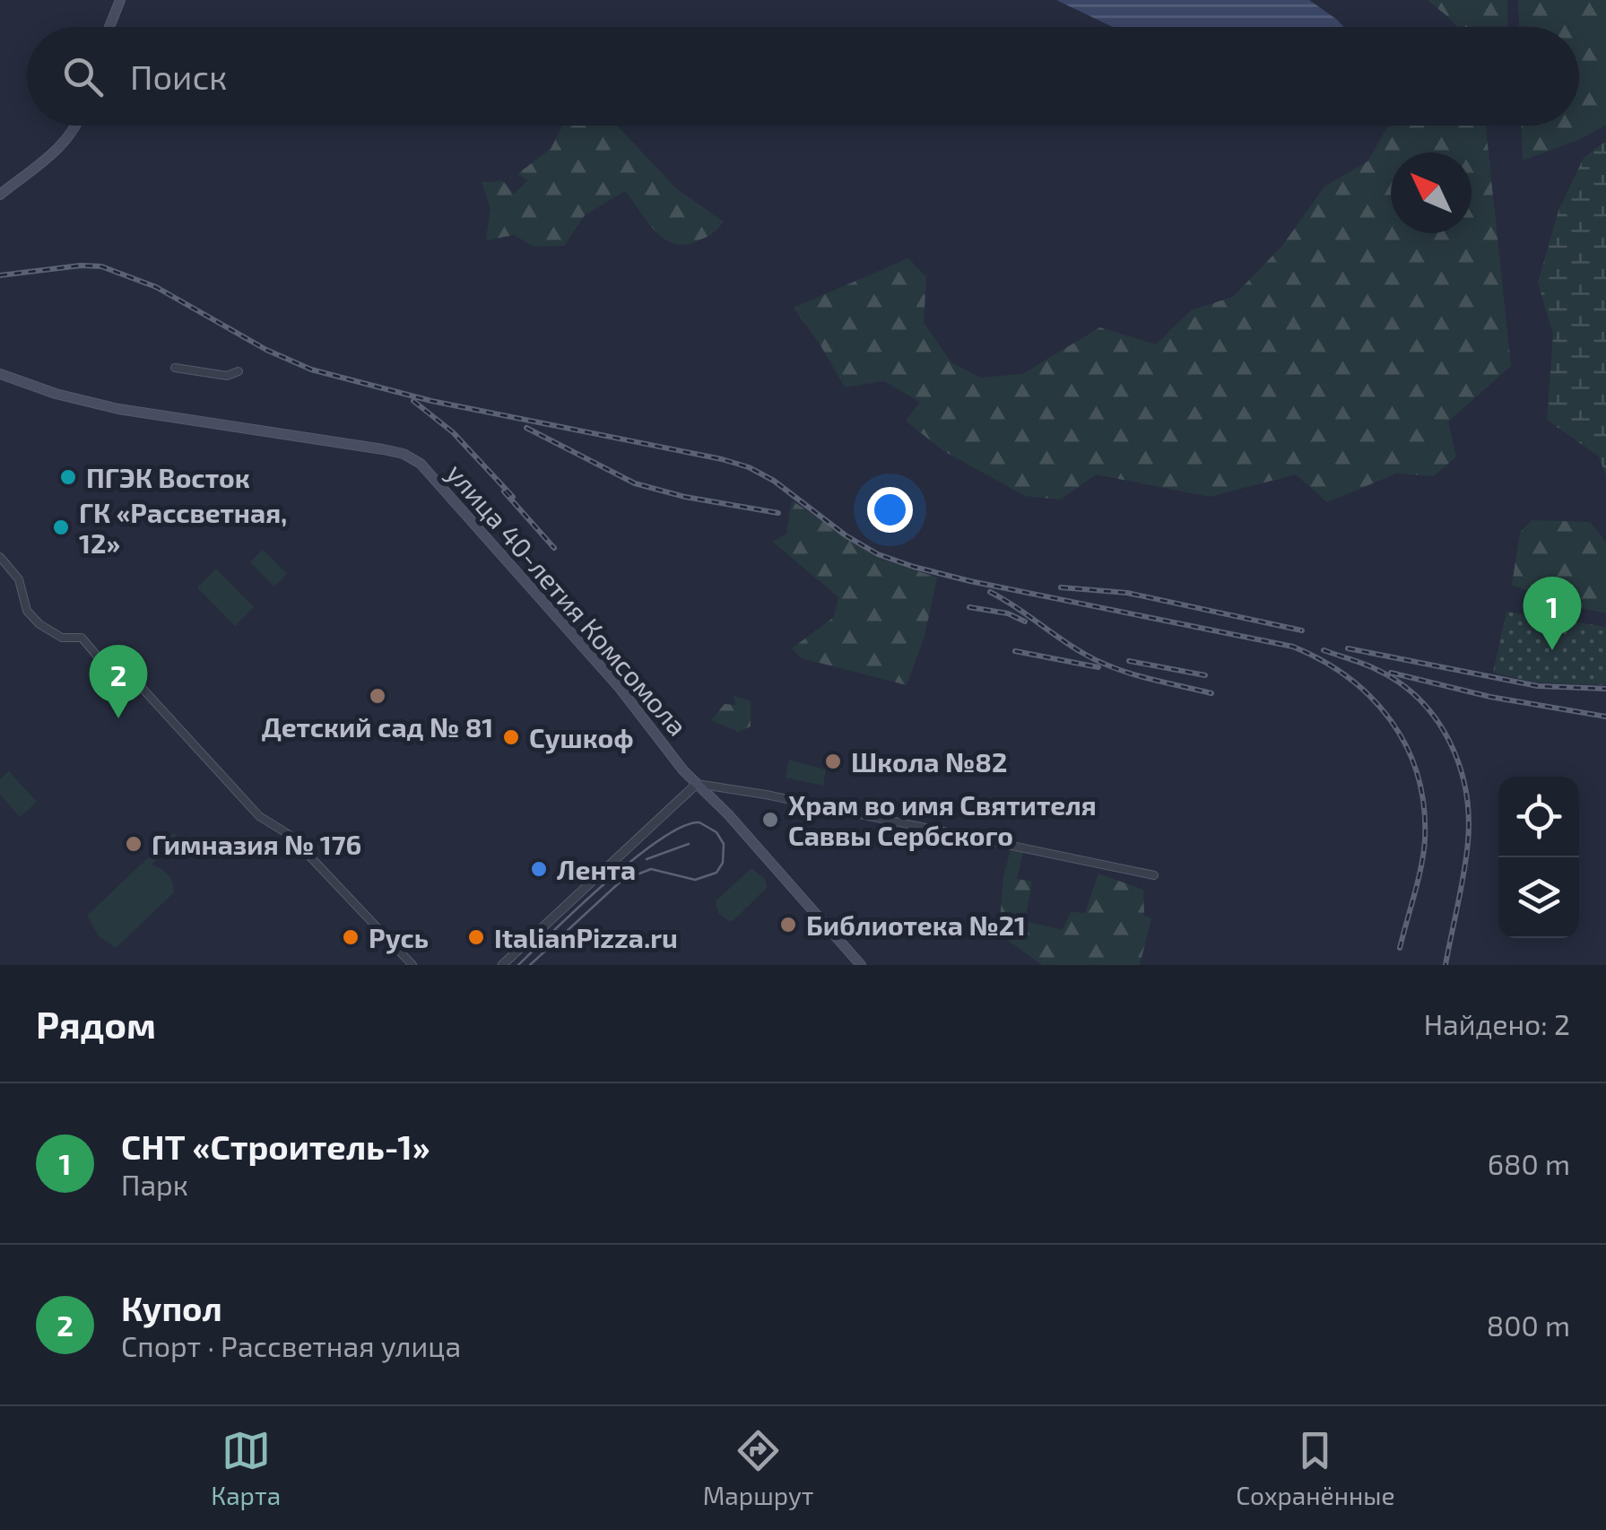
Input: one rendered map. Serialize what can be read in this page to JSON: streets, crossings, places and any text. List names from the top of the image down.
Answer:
{
  "streets": {
    "main road": ["улица 40-летия Комсомола"]
  },
  "places": [
    "ПГЭК Восток",
    "ГК «Рассветная, 12»",
    "Детский сад № 81",
    "Сушкоф",
    "Школа №82",
    "Храм во имя Святителя Саввы Сербского",
    "Гимназия № 176",
    "Лента",
    "Библиотека №21",
    "Русь",
    "ItalianPizza.ru"
  ],
  "north": "top left",
  "page": {
    "search": "Поиск",
    "pins": ["1", "2"],
    "heading": ["Рядом", "Найдено: 2"],
    "list": [
      {
        "mark": "1",
        "name": "СНТ «Строитель-1»",
        "note": "Парк",
        "value": "680 m"
      },
      {
        "mark": "2",
        "name": "Купол",
        "note": "Спорт · Рассветная улица",
        "value": "800 m"
      }
    ],
    "nav": ["Карта", "Маршрут", "Сохранённые"]
  }
}
